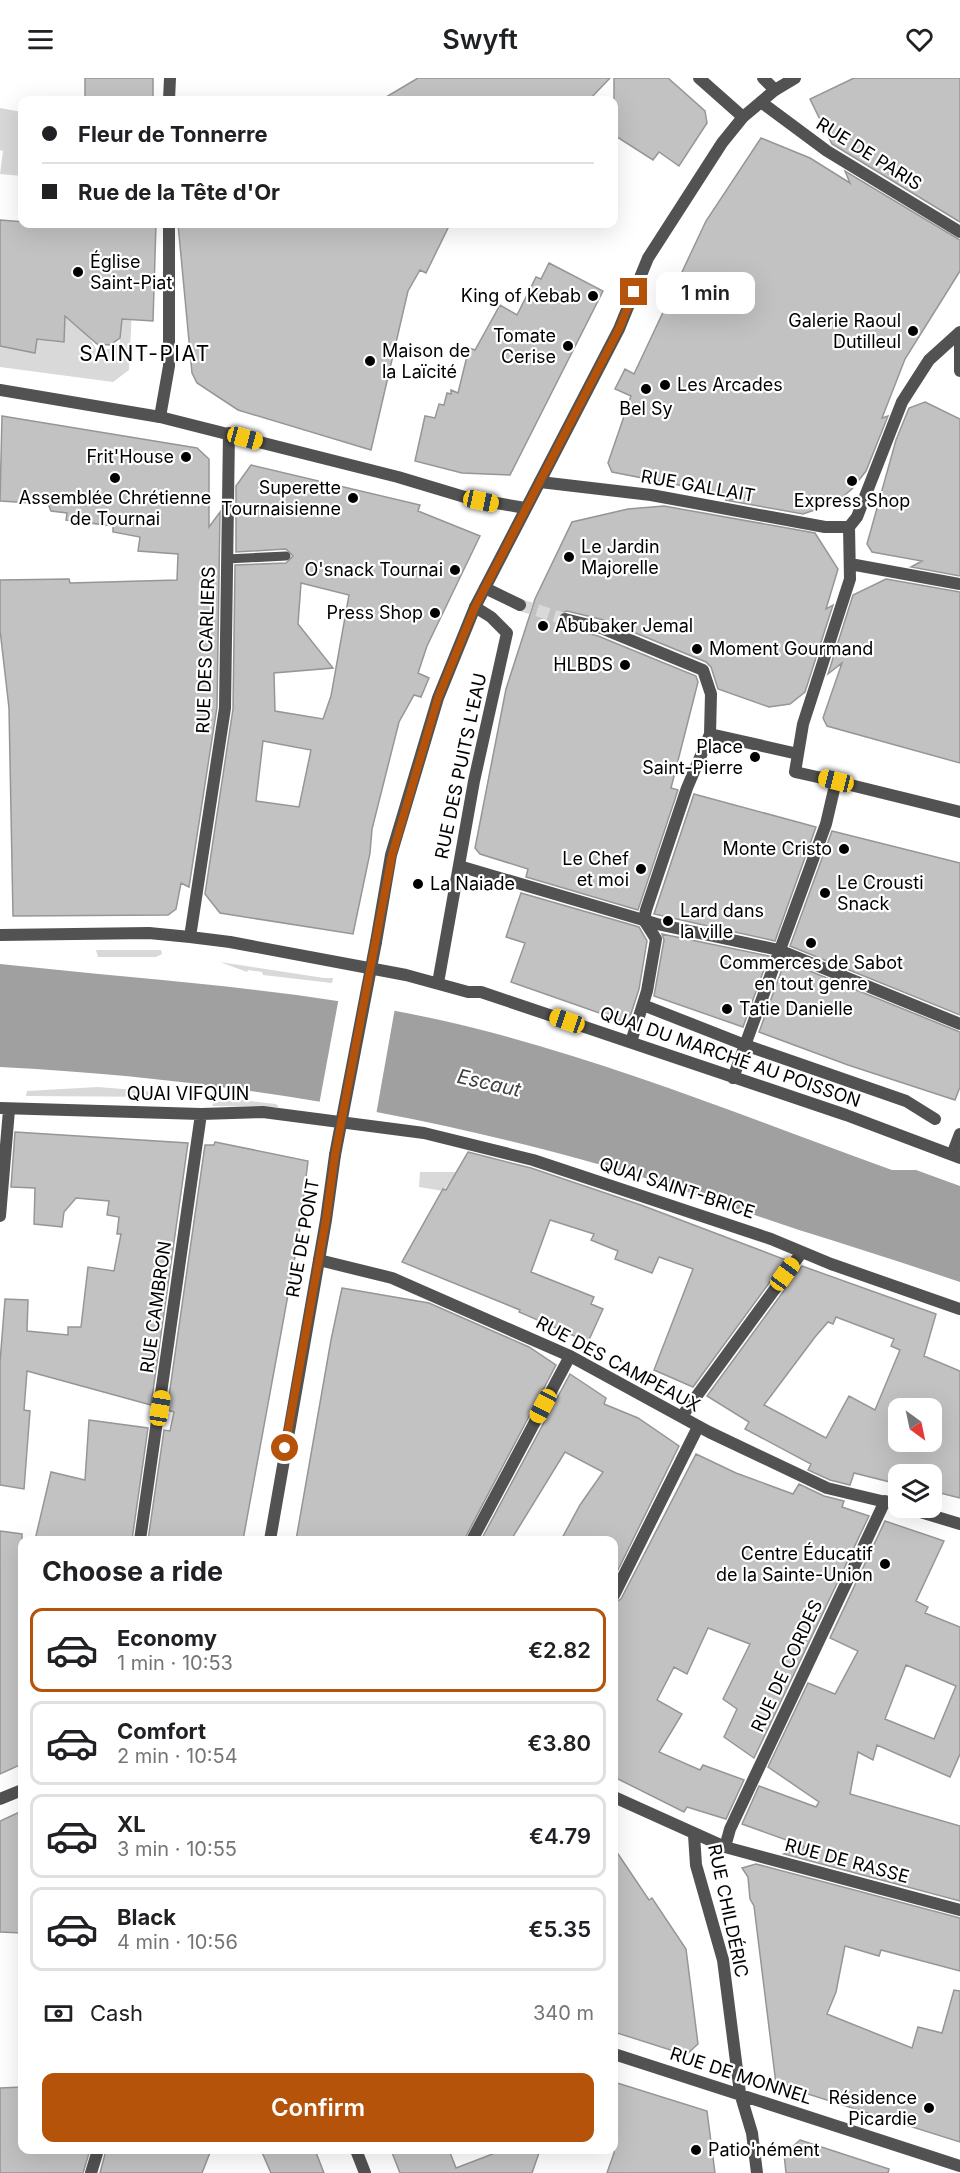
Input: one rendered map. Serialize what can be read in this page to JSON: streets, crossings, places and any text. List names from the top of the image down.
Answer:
{
  "streets": {
    "street": [
      "RUE DE PARIS",
      "RUE GALLAIT",
      "RUE DES CARLIERS",
      "RUE DES PUITS L'EAU",
      "QUAI DU MARCHÉ AU POISSON",
      "QUAI VIFQUIN",
      "QUAI SAINT-BRICE",
      "RUE DE PONT",
      "RUE CAMBRON",
      "RUE DES CAMPEAUX",
      "RUE DE CORDES",
      "RUE DE RASSE",
      "RUE CHILDÉRIC",
      "RUE DE MONNEL"
    ]
  },
  "crossings": [
    ["RUE DE PARIS", "RUE DES PUITS L'EAU"],
    ["RUE GALLAIT", "RUE DES PUITS L'EAU"],
    ["RUE DES CARLIERS", "QUAI DU MARCHÉ AU POISSON"],
    ["RUE DES PUITS L'EAU", "QUAI DU MARCHÉ AU POISSON"],
    ["RUE DES PUITS L'EAU", "RUE DE PONT"],
    ["QUAI VIFQUIN", "QUAI SAINT-BRICE"],
    ["QUAI VIFQUIN", "RUE CAMBRON"],
    ["RUE DE PONT", "RUE DES CAMPEAUX"],
    ["RUE DES CAMPEAUX", "RUE DE CORDES"],
    ["RUE DE CORDES", "RUE DE RASSE"],
    ["RUE DE RASSE", "RUE CHILDÉRIC"],
    ["RUE CHILDÉRIC", "RUE DE MONNEL"]
  ],
  "districts": ["SAINT-PIAT"],
  "water": ["Escaut"],
  "places": [
    "Église Saint-Piat",
    "King of Kebab",
    "Galerie Raoul Dutilleul",
    "Tomate Cerise",
    "Maison de la Laïcité",
    "Les Arcades",
    "Bel Sy",
    "Frit'House",
    "Assemblée Chrétienne de Tournai",
    "Express Shop",
    "Superette Tournaisienne",
    "Le Jardin Majorelle",
    "O'snack Tournai",
    "Press Shop",
    "Abubaker Jemal",
    "Moment Gourmand",
    "HLBDS",
    "Place Saint-Pierre",
    "Monte Cristo",
    "Le Chef et moi",
    "La Naiade",
    "Le Crousti Snack",
    "Lard dans la ville",
    "Commerces de Sabot en tout genre",
    "Tatie Danielle",
    "Centre Éducatif de la Sainte-Union",
    "Résidence Picardie",
    "Patio'nément"
  ],
  "north": "bottom right",
  "page": {
    "header": "Swyft",
    "banner": ["Fleur de Tonnerre", "Rue de la Tête d'Or"],
    "bubble": "1 min",
    "heading": "Choose a ride",
    "list": [
      {
        "name": "Economy",
        "note": "1 min · 10:53",
        "value": "€2.82"
      },
      {
        "name": "Comfort",
        "note": "2 min · 10:54",
        "value": "€3.80"
      },
      {
        "name": "XL",
        "note": "3 min · 10:55",
        "value": "€4.79"
      },
      {
        "name": "Black",
        "note": "4 min · 10:56",
        "value": "€5.35"
      }
    ],
    "pay": ["Cash", "340 m"],
    "buttons": "Confirm"
  }
}
